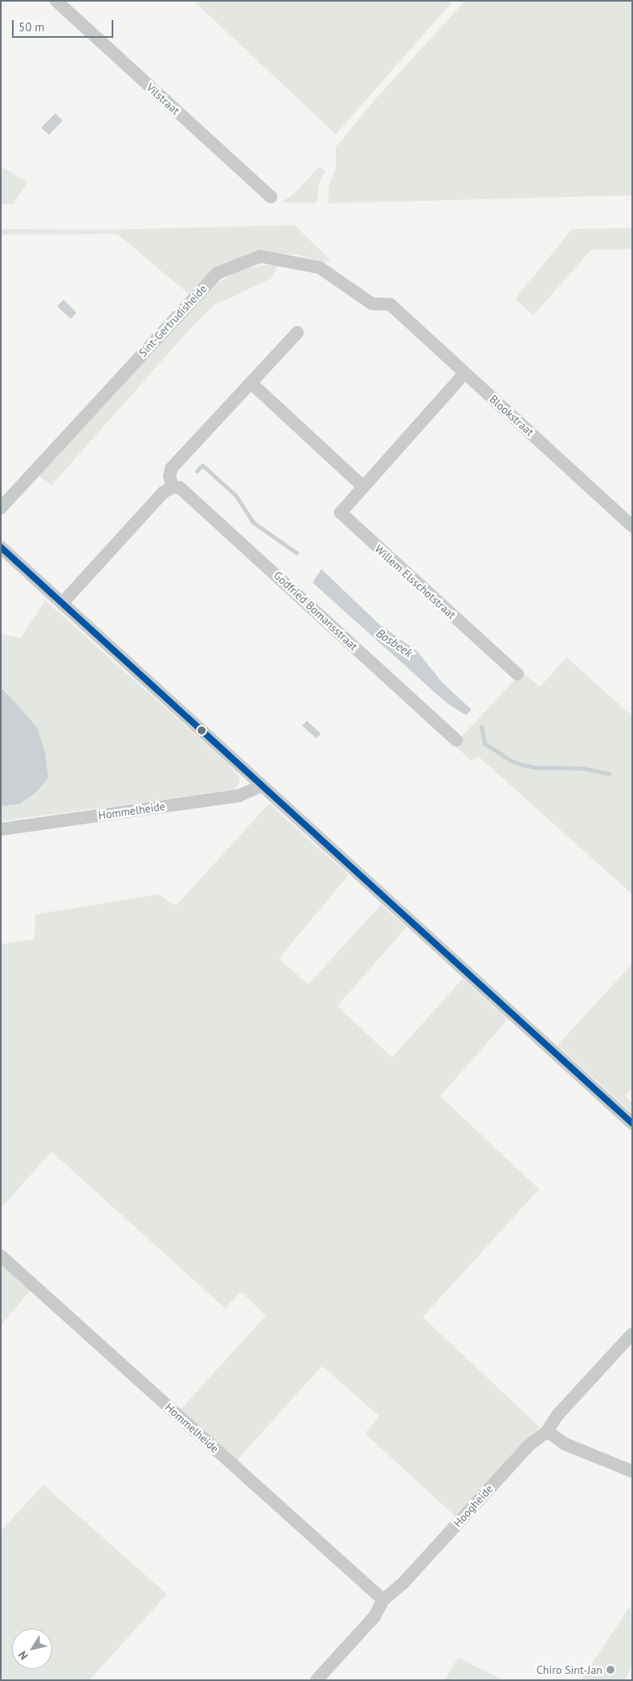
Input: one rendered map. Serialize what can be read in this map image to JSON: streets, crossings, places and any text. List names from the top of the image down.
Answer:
{
  "streets": {
    "street": [
      "Vilstraat",
      "Sint-Gertrudisheide",
      "Blookstraat",
      "Willem Elsschotstraat",
      "Godfried Bomansstraat",
      "Hommelheide",
      "Hoogheide"
    ]
  },
  "crossings": [
    ["Sint-Gertrudisheide", "Blookstraat"],
    ["Blookstraat", "Willem Elsschotstraat"],
    ["Hommelheide", "Hoogheide"]
  ],
  "water": ["Bosbeek"],
  "places": ["Chiro Sint-Jan"],
  "scale_bar": "50 m",
  "north": "bottom left"
}
